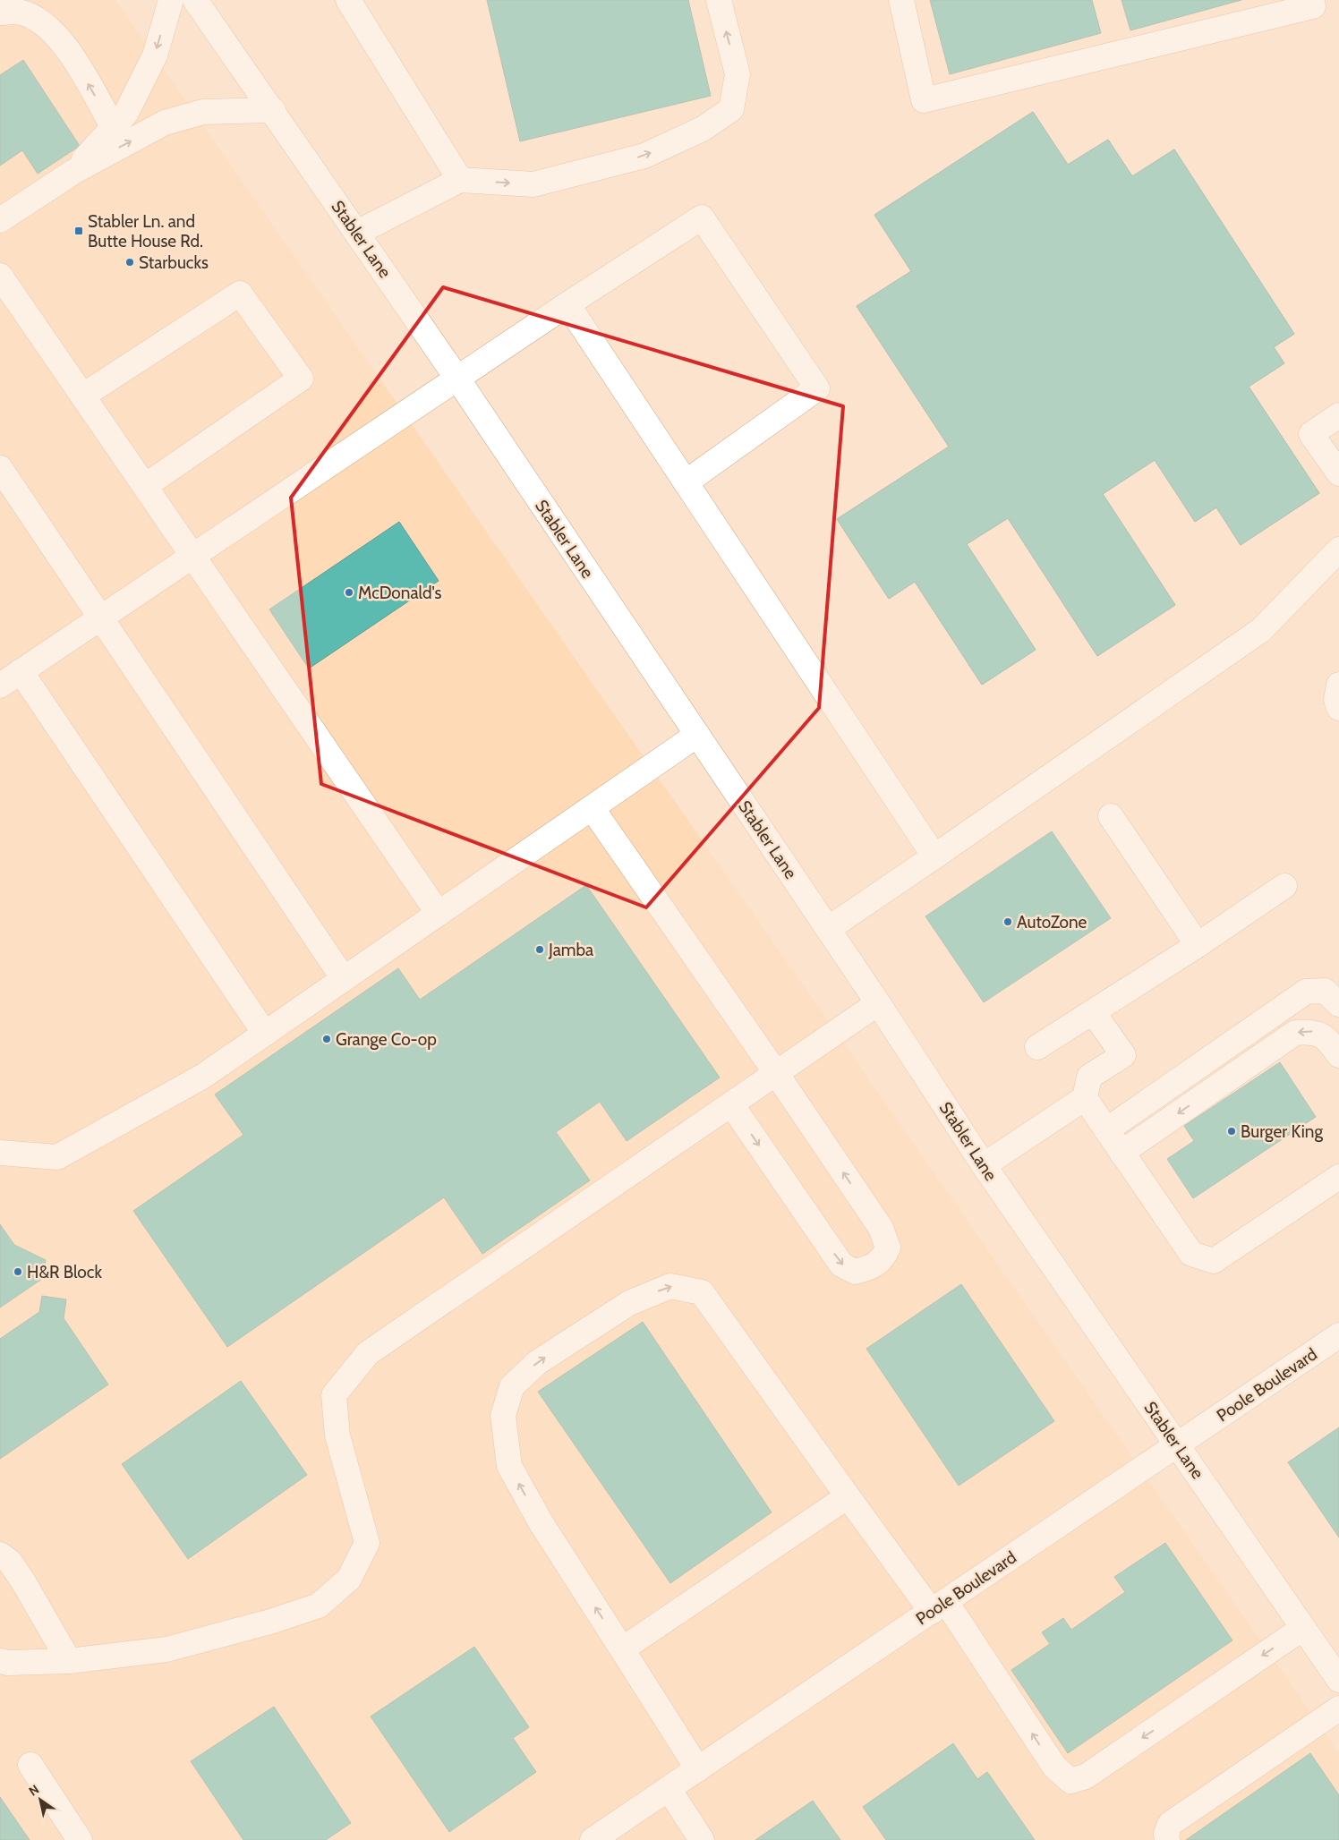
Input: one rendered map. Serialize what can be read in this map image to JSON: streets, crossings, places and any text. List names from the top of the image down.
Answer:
{
  "streets": {
    "main road": ["Stabler Lane", "Poole Boulevard"]
  },
  "crossings": [
    ["Stabler Lane", "Poole Boulevard"]
  ],
  "places": {
    "transit": ["Stabler Ln. and Butte House Rd."],
    "other": [
      "Starbucks",
      "McDonald's",
      "AutoZone",
      "Jamba",
      "Grange Co-op",
      "Burger King",
      "H&R Block"
    ]
  },
  "north": "top left"
}
